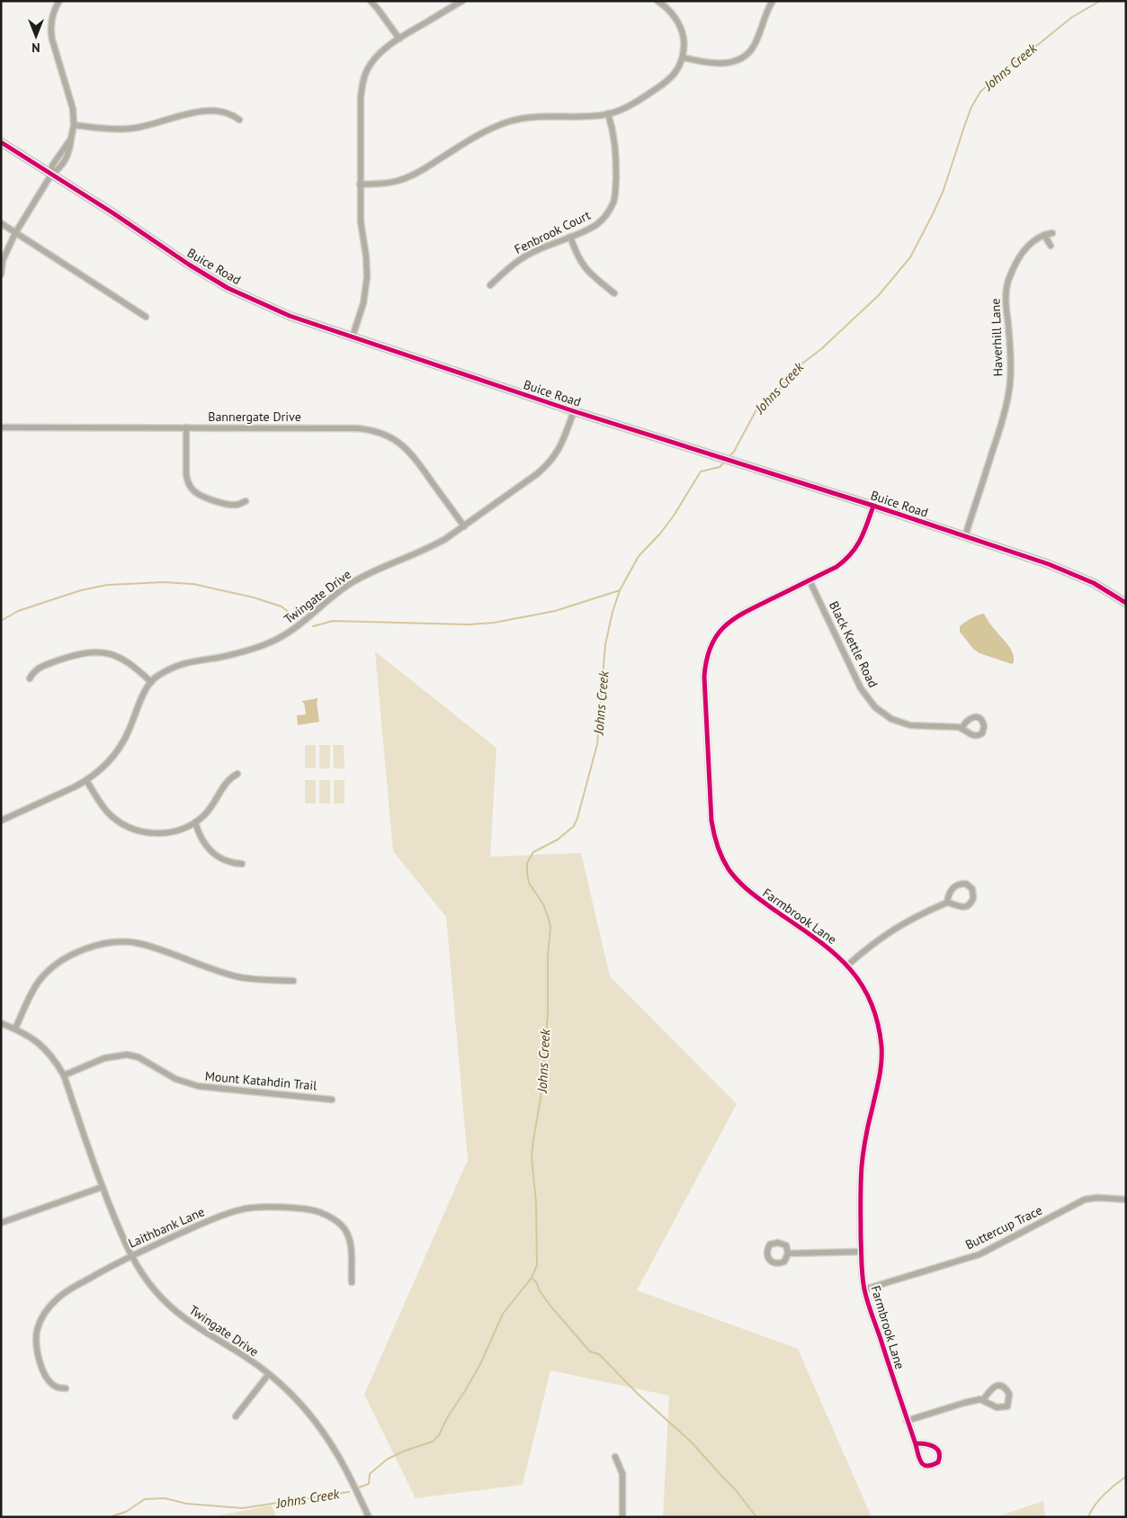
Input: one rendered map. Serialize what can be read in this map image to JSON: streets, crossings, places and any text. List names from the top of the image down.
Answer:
{
  "streets": {
    "street": [
      "Fenbrook Court",
      "Buice Road",
      "Haverhill Lane",
      "Bannergate Drive",
      "Twingate Drive",
      "Black Kettle Road",
      "Farmbrook Lane",
      "Mount Katahdin Trail",
      "Laithbank Lane",
      "Buttercup Trace"
    ]
  },
  "crossings": [
    ["Buice Road", "Haverhill Lane"],
    ["Buice Road", "Twingate Drive"],
    ["Buice Road", "Farmbrook Lane"],
    ["Bannergate Drive", "Twingate Drive"],
    ["Twingate Drive", "Mount Katahdin Trail"],
    ["Twingate Drive", "Laithbank Lane"],
    ["Black Kettle Road", "Farmbrook Lane"],
    ["Farmbrook Lane", "Buttercup Trace"]
  ],
  "water": ["Johns Creek"],
  "north": "bottom"
}
